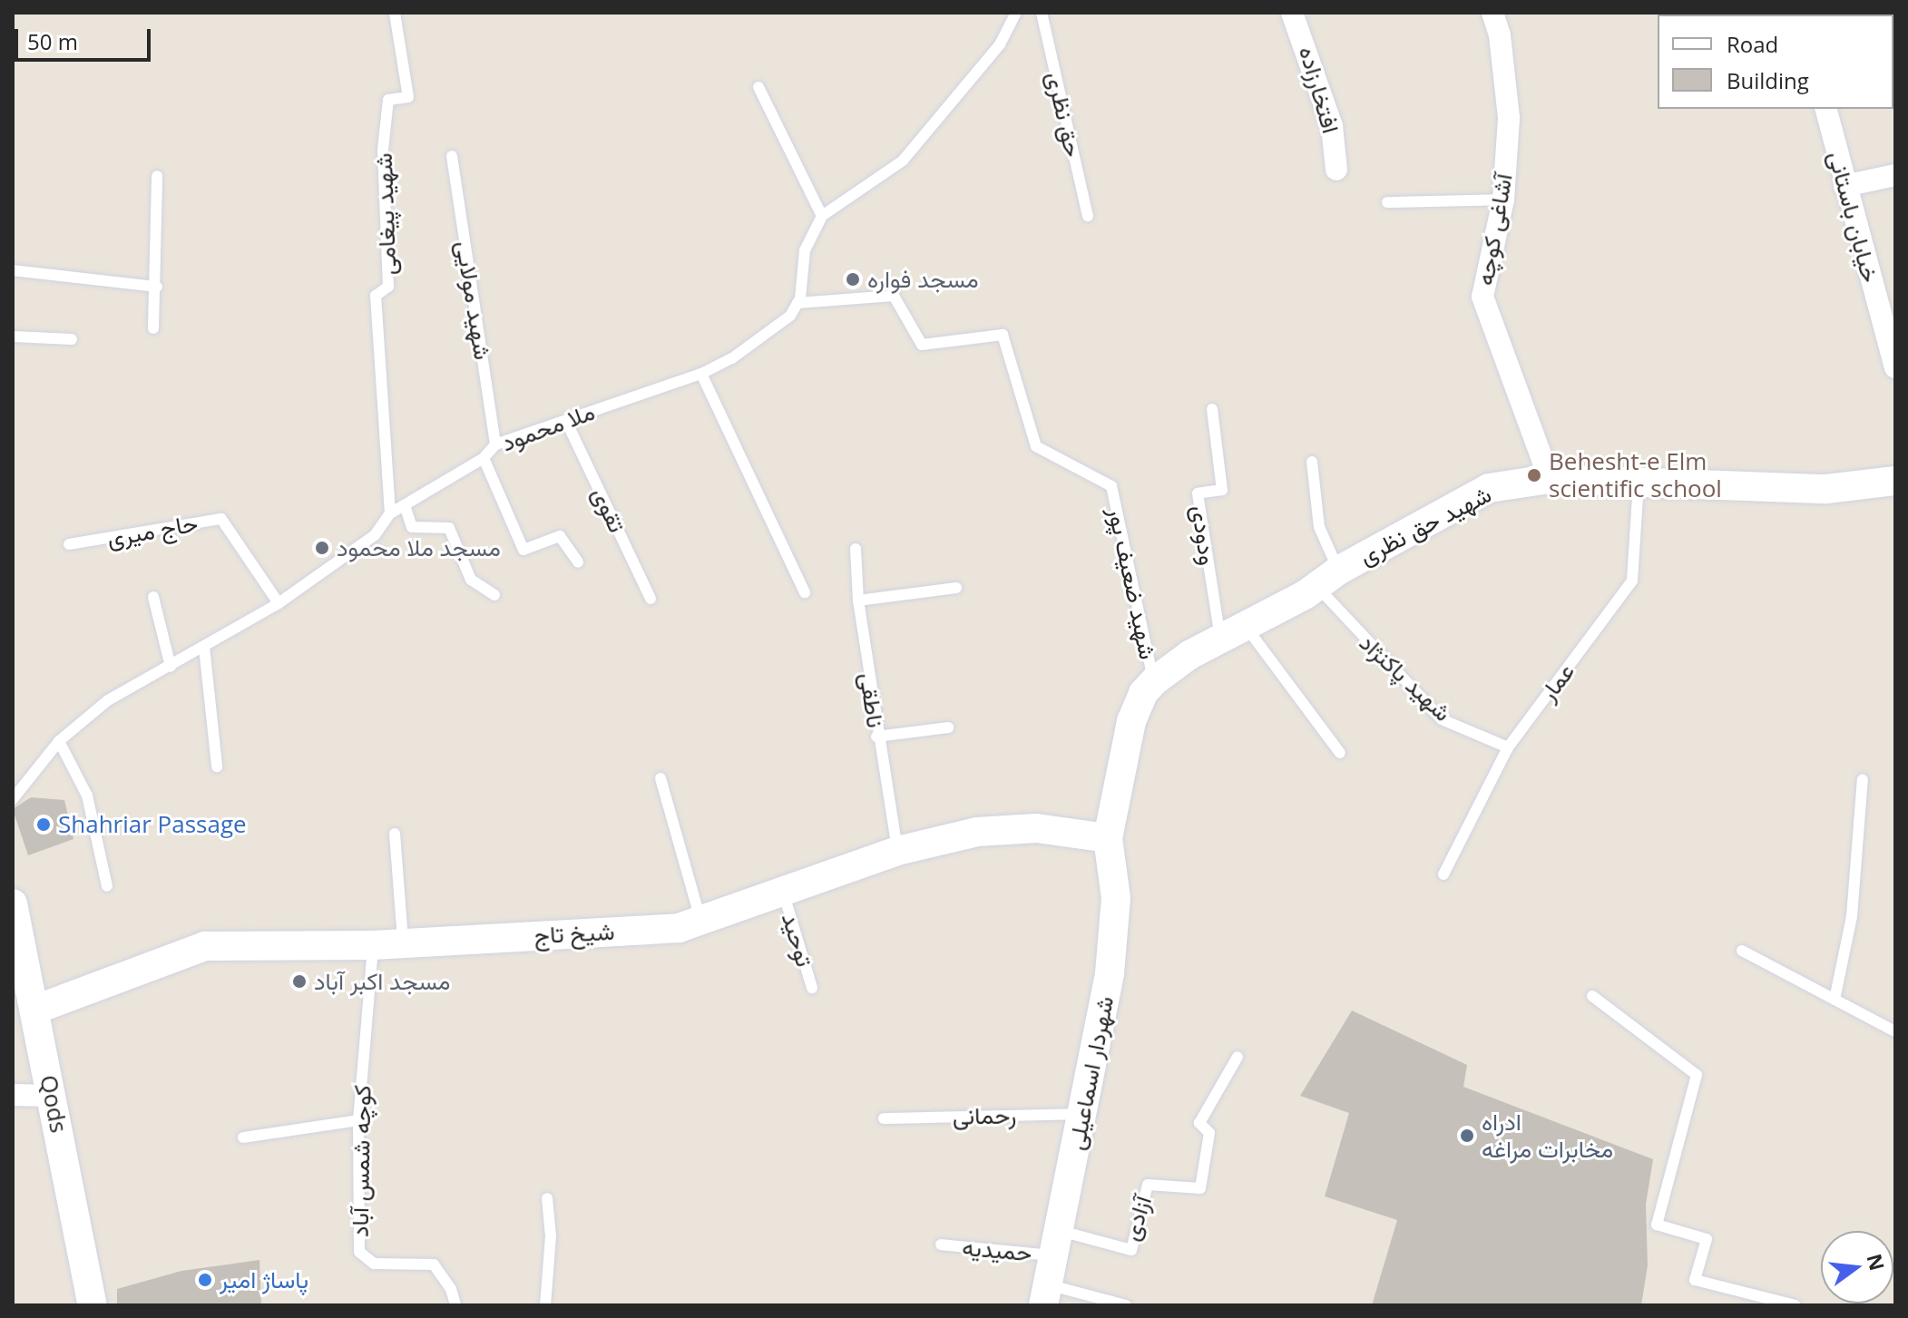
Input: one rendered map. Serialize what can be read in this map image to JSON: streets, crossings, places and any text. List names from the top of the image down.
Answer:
{
  "streets": {
    "street": [
      "افتخارزاده",
      "خیابان باستانی",
      "آشاغی کوچه",
      "شهید حق نظری",
      "شیخ تاج",
      "شهردار اسماعیلی",
      "Qods"
    ],
    "lane": [
      "حق نظری",
      "شهید پیغامی",
      "شهید مولایی",
      "ملا محمود",
      "تقوی",
      "حاج میری",
      "ودودی",
      "شهید ضعیف پور",
      "شهید پاکنژاد",
      "عمار",
      "ناطقی",
      "توحید",
      "رحمانی",
      "کوچه شمس آباد",
      "آزادی",
      "حمیدیه"
    ]
  },
  "crossings": [
    ["شهید پیغامی", "ملا محمود"],
    ["آشاغی کوچه", "شهید حق نظری"],
    ["شهید مولایی", "ملا محمود"],
    ["ملا محمود", "تقوی"],
    ["ملا محمود", "شهید ضعیف پور"],
    ["شهید حق نظری", "ودودی"],
    ["شهید حق نظری", "شهید ضعیف پور"],
    ["شهید حق نظری", "شهید پاکنژاد"],
    ["شهید حق نظری", "عمار"],
    ["شهید حق نظری", "شیخ تاج"],
    ["شهید حق نظری", "شهردار اسماعیلی"],
    ["شهید پاکنژاد", "عمار"],
    ["ناطقی", "شیخ تاج"],
    ["شیخ تاج", "توحید"],
    ["شیخ تاج", "شهردار اسماعیلی"],
    ["شیخ تاج", "Qods"],
    ["شیخ تاج", "کوچه شمس آباد"],
    ["شهردار اسماعیلی", "رحمانی"],
    ["شهردار اسماعیلی", "آزادی"],
    ["شهردار اسماعیلی", "حمیدیه"],
    ["آزادی", "حمیدیه"]
  ],
  "places": [
    "مسجد فواره",
    "Behesht-e Elm scientific school",
    "مسجد ملا محمود",
    "Shahriar Passage",
    "مسجد اکبر آباد",
    "ادراه مخابرات مراغه",
    "پاساژ امیر"
  ],
  "legend": ["Road", "Building"],
  "scale_bar": "50 m",
  "north": "right"
}
